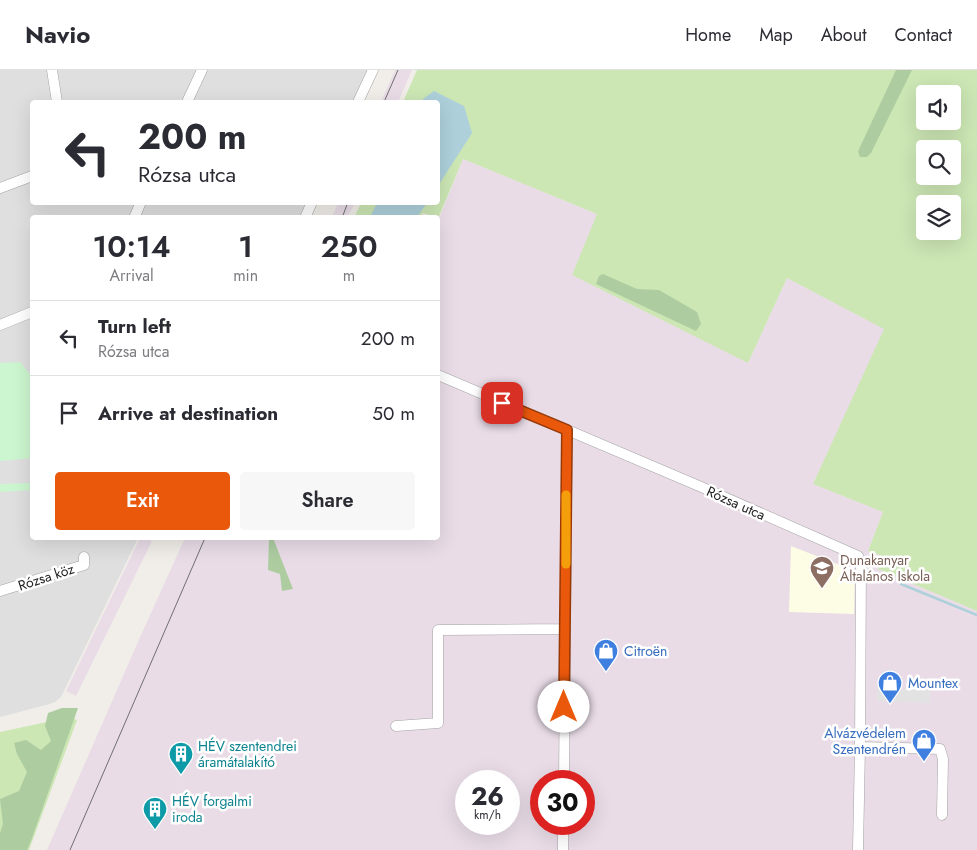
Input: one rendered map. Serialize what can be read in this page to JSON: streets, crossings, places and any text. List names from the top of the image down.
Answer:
{
  "streets": {
    "street": ["Rózsa utca", "Rózsa köz"]
  },
  "places": {
    "school or university": ["Dunakanyar Általános Iskola"],
    "shop": ["Citroën", "Mountex", "Alvázvédelem Szentendrén"],
    "building": ["HÉV szentendrei áramátalakító", "HÉV forgalmi iroda"]
  },
  "page": {
    "header": "Navio",
    "nav": [
      "Home",
      "Map",
      "About",
      "Contact"
    ],
    "turn": ["200 m", "Rózsa utca"],
    "eta": [
      "10:14",
      "Arrival",
      "1",
      "min",
      "250",
      "m"
    ],
    "list": [
      {
        "name": "Turn left",
        "note": "Rózsa utca",
        "value": "200 m"
      },
      {
        "name": "Arrive at destination",
        "value": "50 m"
      }
    ],
    "buttons": ["Exit", "Share"],
    "speed": "26 km/h",
    "limit": "30"
  }
}
